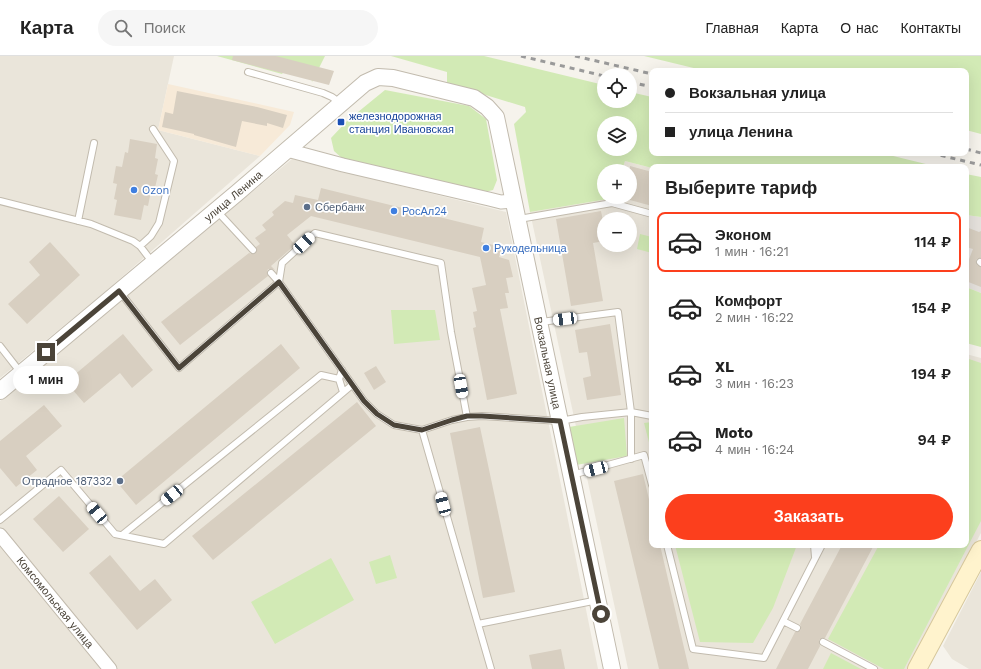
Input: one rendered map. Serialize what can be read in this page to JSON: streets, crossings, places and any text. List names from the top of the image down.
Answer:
{
  "streets": {
    "street": ["улица Ленина", "Вокзальная улица", "Комсомольская улица"]
  },
  "crossings": [
    ["улица Ленина", "Вокзальная улица"]
  ],
  "places": {
    "transit": ["железнодорожная станция Ивановская"],
    "other": [
      "Ozon",
      "Сбербанк",
      "РосАл24",
      "Рукодельница",
      "Отрадное 187332"
    ]
  },
  "page": {
    "header": "Карта",
    "search": "Поиск",
    "nav": [
      "Главная",
      "Карта",
      "О нас",
      "Контакты"
    ],
    "map_buttons": ["+", "−"],
    "banner": ["Вокзальная улица", "улица Ленина"],
    "heading": "Выберите тариф",
    "list": [
      {
        "name": "Эконом",
        "note": "1 мин · 16:21",
        "value": "114 ₽"
      },
      {
        "name": "Комфорт",
        "note": "2 мин · 16:22",
        "value": "154 ₽"
      },
      {
        "name": "XL",
        "note": "3 мин · 16:23",
        "value": "194 ₽"
      },
      {
        "name": "Moto",
        "note": "4 мин · 16:24",
        "value": "94 ₽"
      }
    ],
    "bubble": "1 мин",
    "buttons": "Заказать"
  }
}
